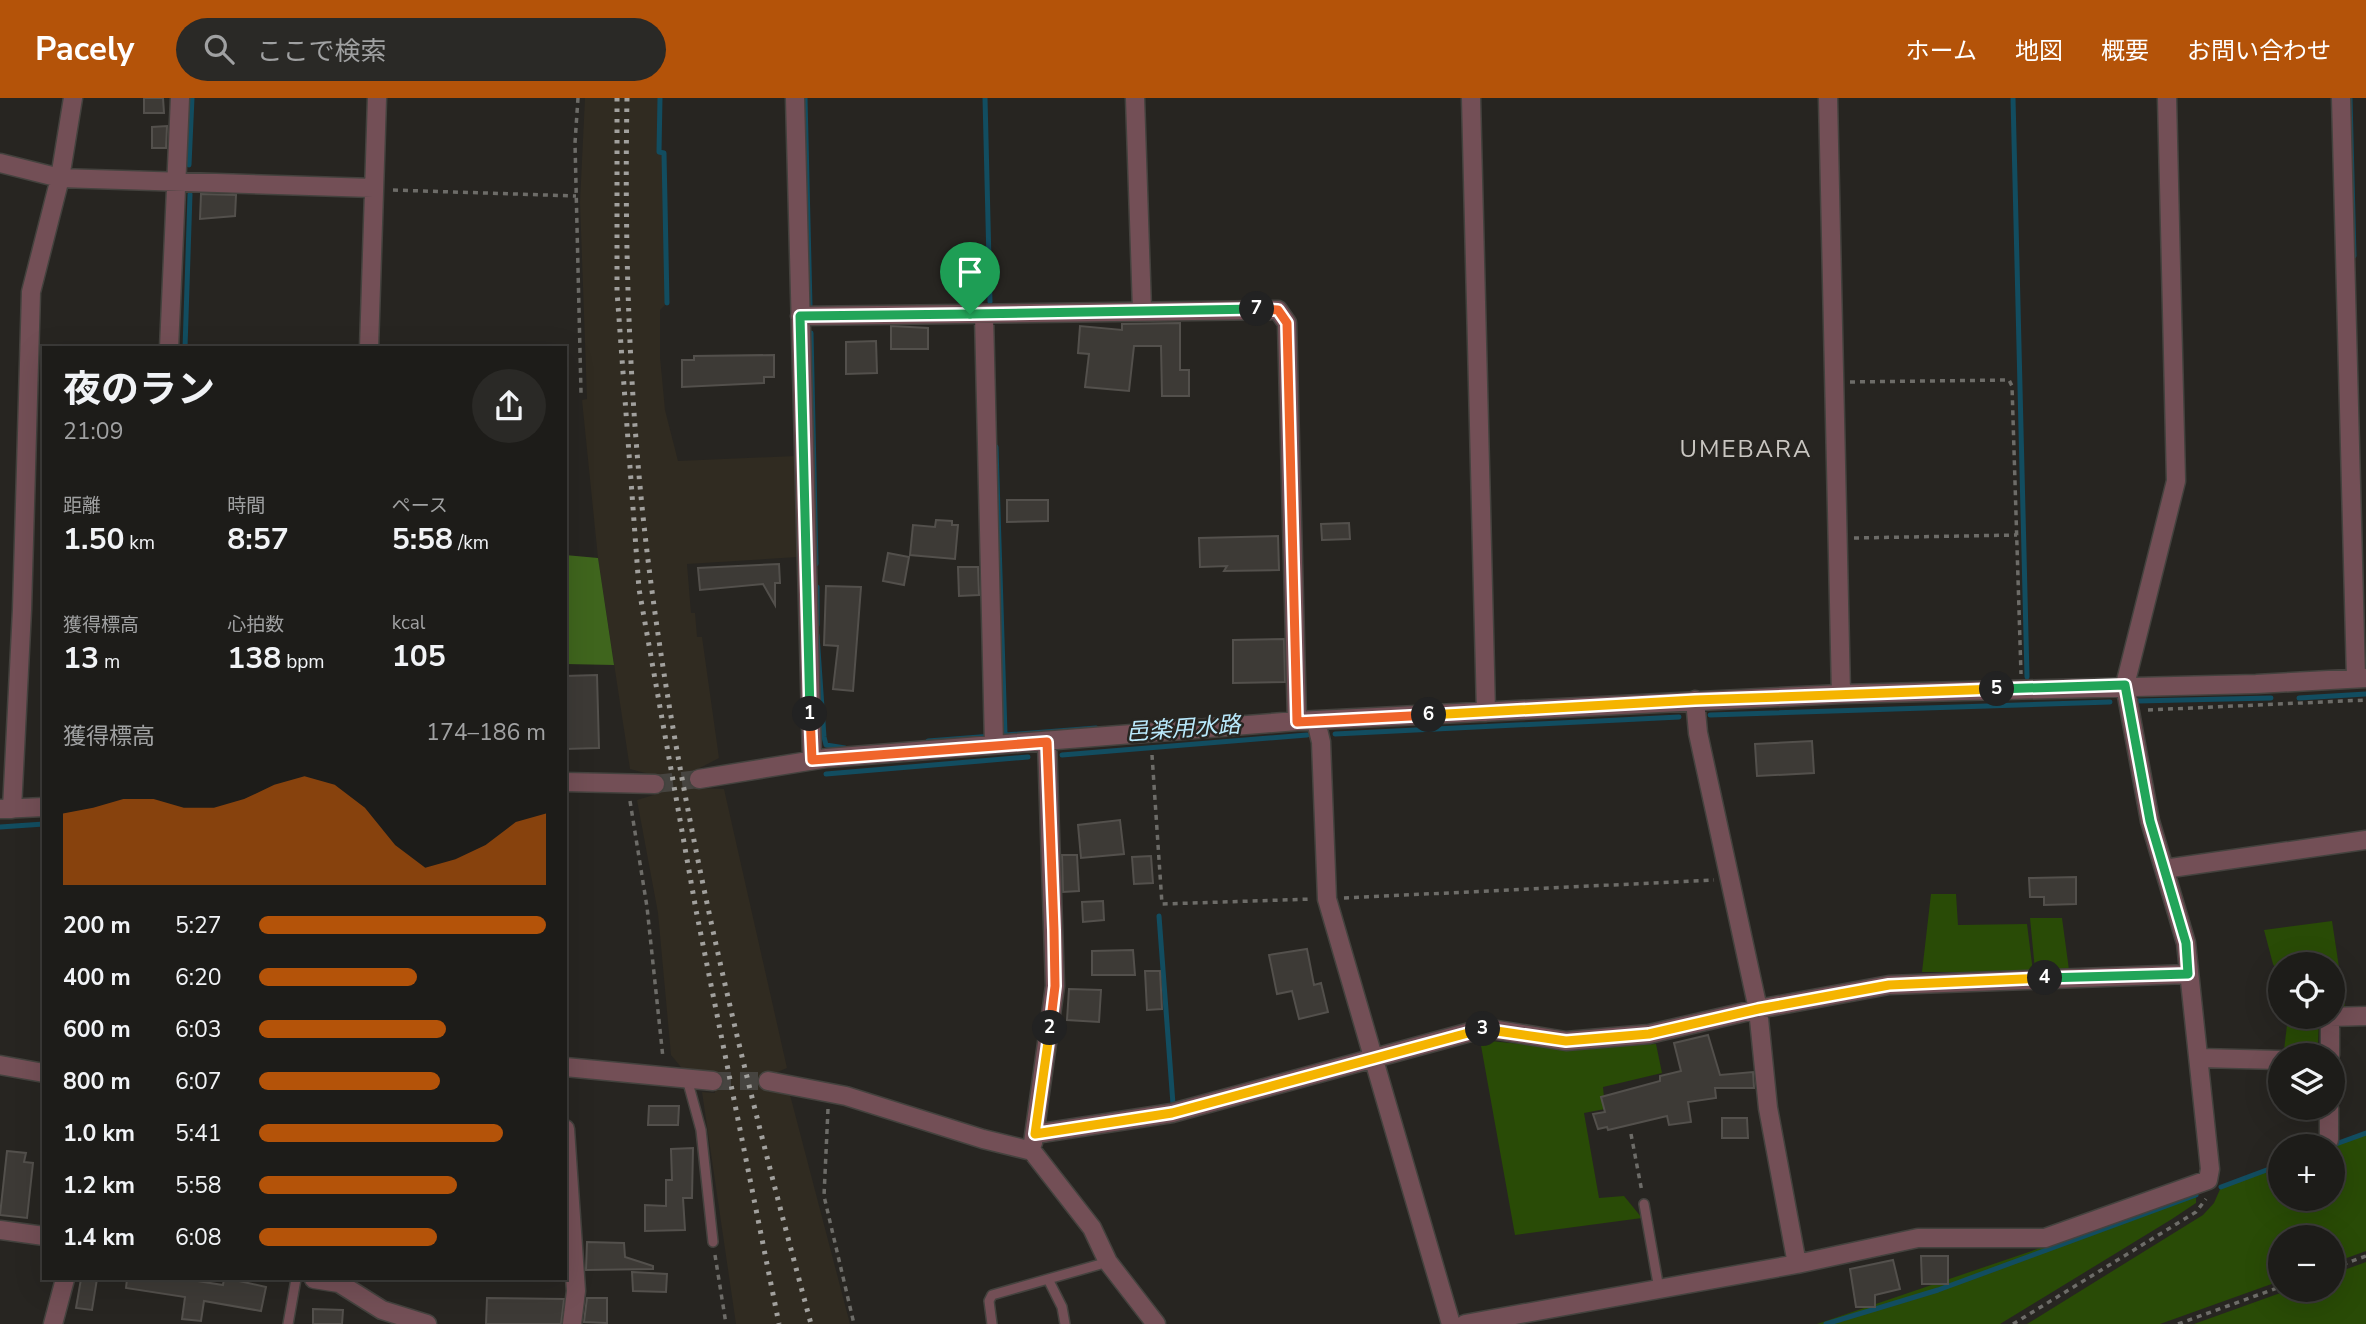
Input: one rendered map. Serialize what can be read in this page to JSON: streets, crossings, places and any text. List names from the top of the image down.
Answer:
{
  "districts": ["UMEBARA"],
  "water": ["邑楽用水路"],
  "page": {
    "header": "Pacely",
    "search": "ここで検索",
    "nav": [
      "ホーム",
      "地図",
      "概要",
      "お問い合わせ"
    ],
    "pins": [
      "7",
      "5",
      "1",
      "6",
      "4",
      "2",
      "3"
    ],
    "heading": ["夜のラン", "21:09"],
    "stats": [
      ["距離", "1.50 km"],
      ["時間", "8:57"],
      ["ペース", "5:58 /km"],
      ["獲得標高", "13 m"],
      ["心拍数", "138 bpm"],
      ["kcal", "105"]
    ],
    "chart": ["獲得標高", "174–186 m"],
    "list": [
      {
        "name": "200 m",
        "note": "5:27"
      },
      {
        "name": "400 m",
        "note": "6:20"
      },
      {
        "name": "600 m",
        "note": "6:03"
      },
      {
        "name": "800 m",
        "note": "6:07"
      },
      {
        "name": "1.0 km",
        "note": "5:41"
      },
      {
        "name": "1.2 km",
        "note": "5:58"
      },
      {
        "name": "1.4 km",
        "note": "6:08"
      }
    ],
    "map_buttons": ["+", "−"]
  }
}
